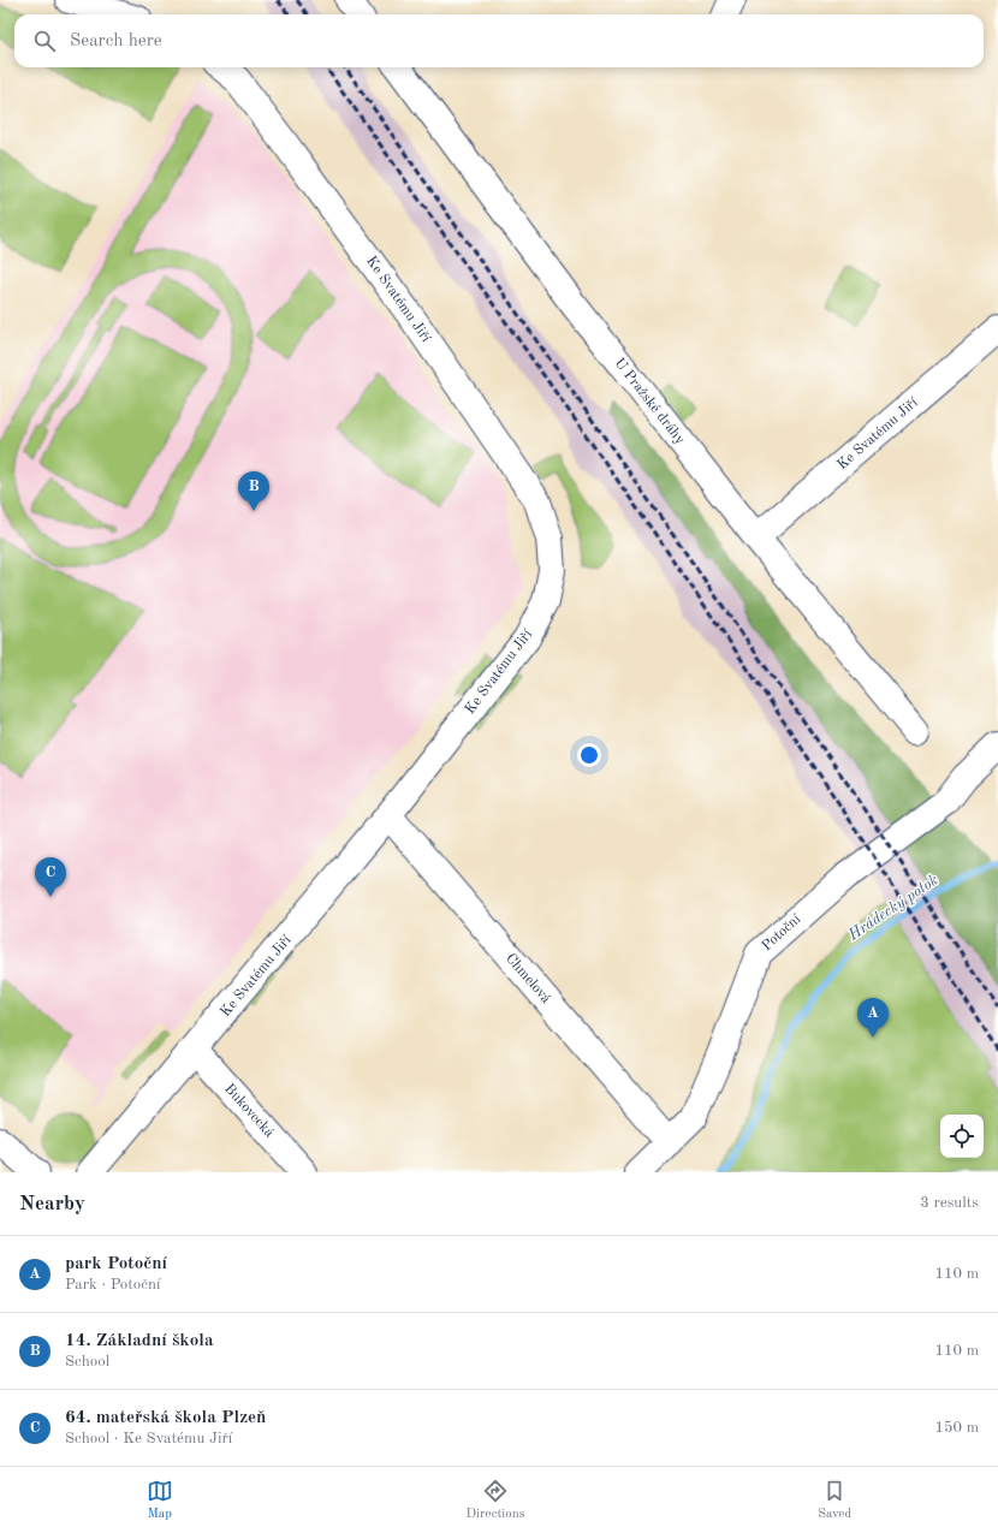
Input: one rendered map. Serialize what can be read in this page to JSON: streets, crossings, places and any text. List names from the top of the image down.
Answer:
{
  "streets": {
    "street": [
      "Ke Svatému Jiří",
      "U Pražské dráhy",
      "Potoční",
      "Chmelová",
      "Bukovecká"
    ]
  },
  "crossings": [
    ["Ke Svatému Jiří", "U Pražské dráhy"],
    ["Ke Svatému Jiří", "Chmelová"],
    ["Ke Svatému Jiří", "Bukovecká"],
    ["Potoční", "Chmelová"]
  ],
  "water": ["Hrádecký potok"],
  "page": {
    "search": "Search here",
    "pins": ["B", "C", "A"],
    "heading": ["Nearby", "3 results"],
    "list": [
      {
        "mark": "A",
        "name": "park Potoční",
        "note": "Park · Potoční",
        "value": "110 m"
      },
      {
        "mark": "B",
        "name": "14. Základní škola",
        "note": "School",
        "value": "110 m"
      },
      {
        "mark": "C",
        "name": "64. mateřská škola Plzeň",
        "note": "School · Ke Svatému Jiří",
        "value": "150 m"
      }
    ],
    "nav": ["Map", "Directions", "Saved"]
  }
}
